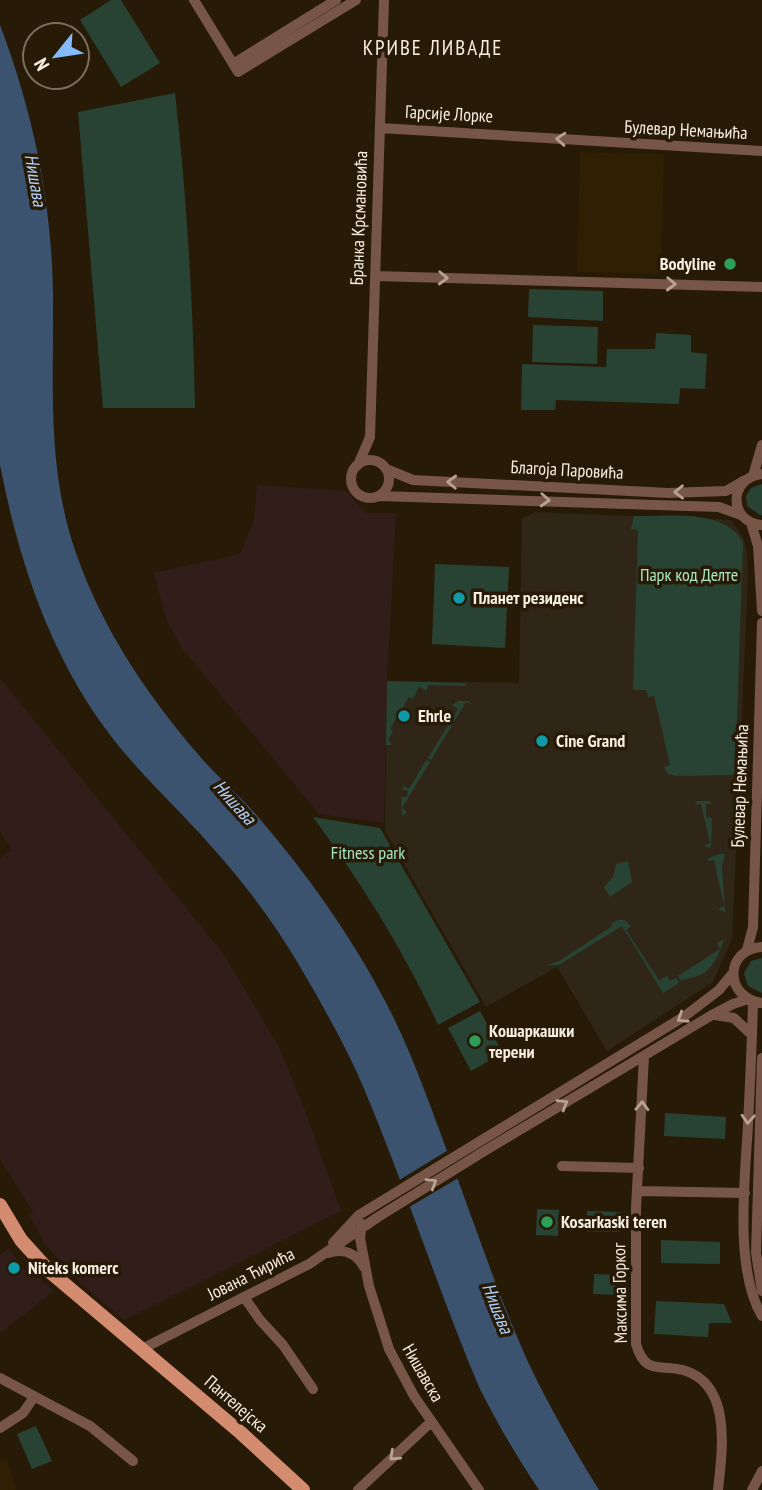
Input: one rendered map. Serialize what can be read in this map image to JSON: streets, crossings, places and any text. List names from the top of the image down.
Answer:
{
  "streets": {
    "main road": ["Пантелејска"],
    "street": [
      "Гарсије Лорке",
      "Булевар Немањића",
      "Бранка Крсмановића",
      "Благоја Паровића",
      "Јована Ћирића",
      "Максима Горког",
      "Нишавска"
    ]
  },
  "crossings": [
    ["Гарсије Лорке", "Булевар Немањића"],
    ["Гарсије Лорке", "Бранка Крсмановића"],
    ["Бранка Крсмановића", "Благоја Паровића"],
    ["Јована Ћирића", "Нишавска"],
    ["Јована Ћирића", "Пантелејска"]
  ],
  "one_way": ["Гарсије Лорке"],
  "districts": ["КРИВЕ ЛИВАДЕ"],
  "water": ["Нишава"],
  "parks": ["Парк код Делте", "Fitness park"],
  "places": [
    "Bodyline",
    "Планет резиденс",
    "Ehrle",
    "Cine Grand",
    "Кошаркашки терени",
    "Kosarkaski teren",
    "Niteks komerc"
  ],
  "north": "bottom left"
}
